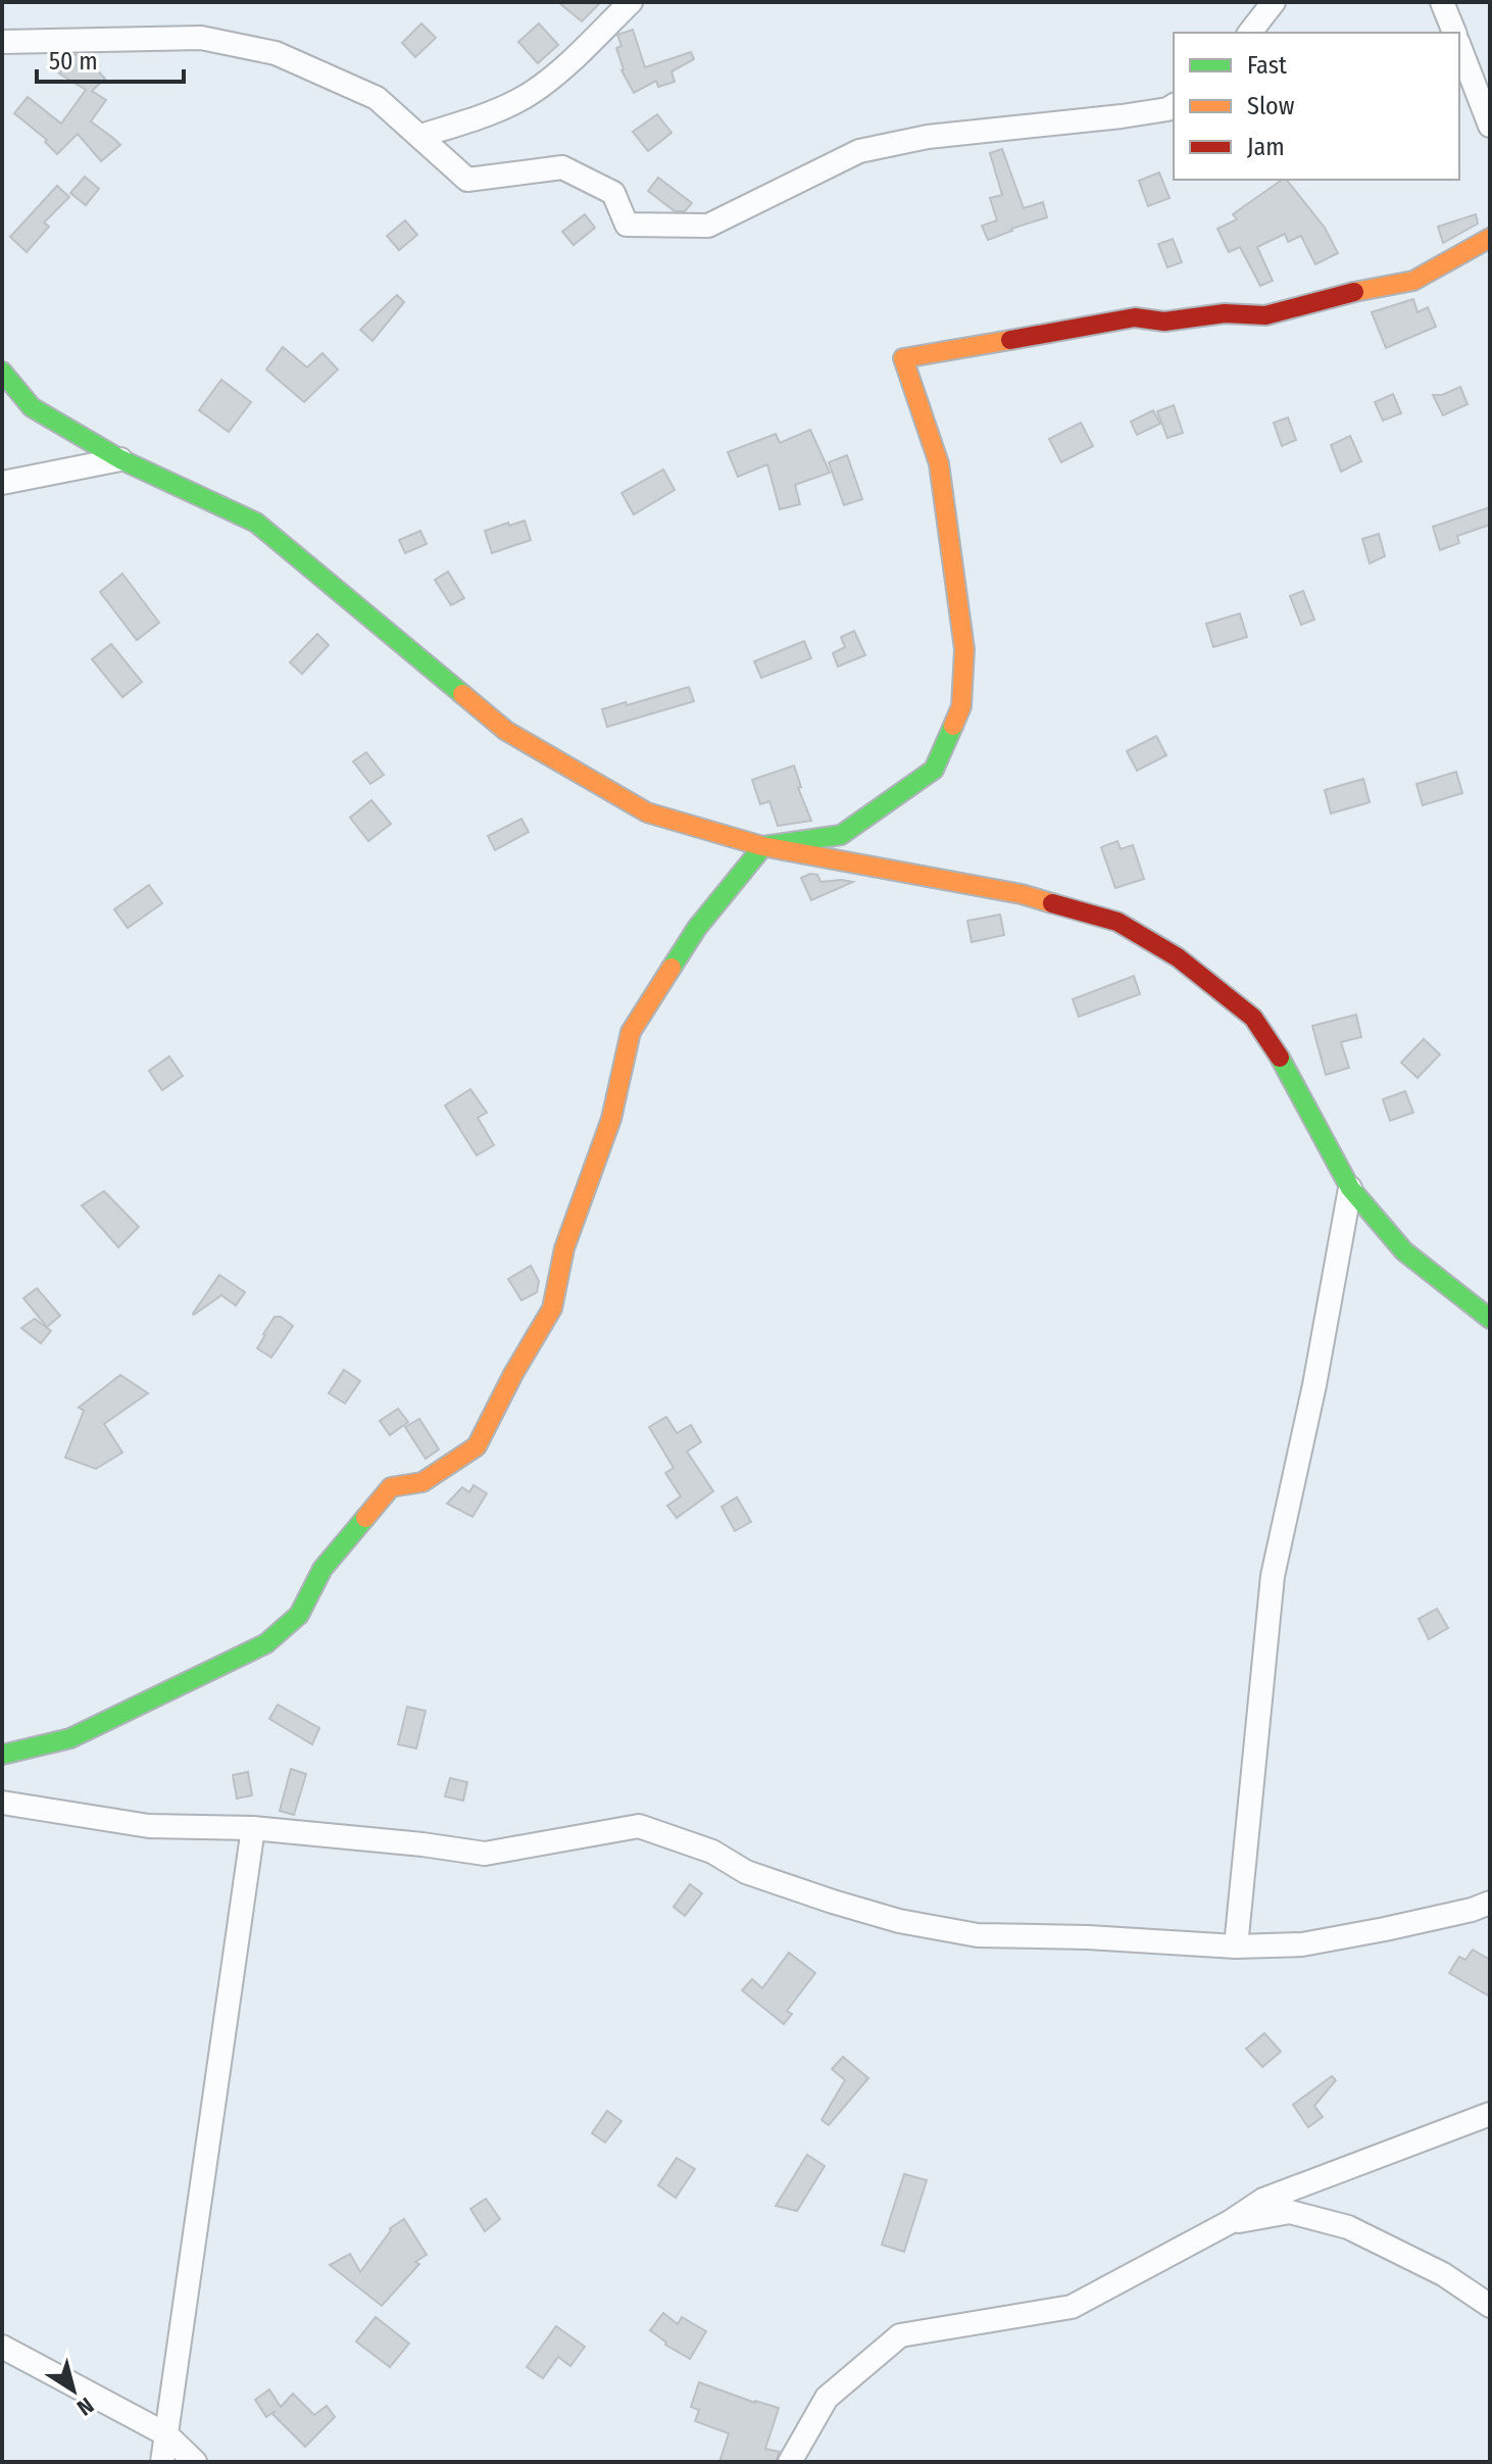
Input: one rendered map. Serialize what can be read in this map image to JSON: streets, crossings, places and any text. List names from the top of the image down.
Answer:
{
  "legend": ["Fast", "Slow", "Jam"],
  "scale_bar": "50 m",
  "north": "bottom right"
}
